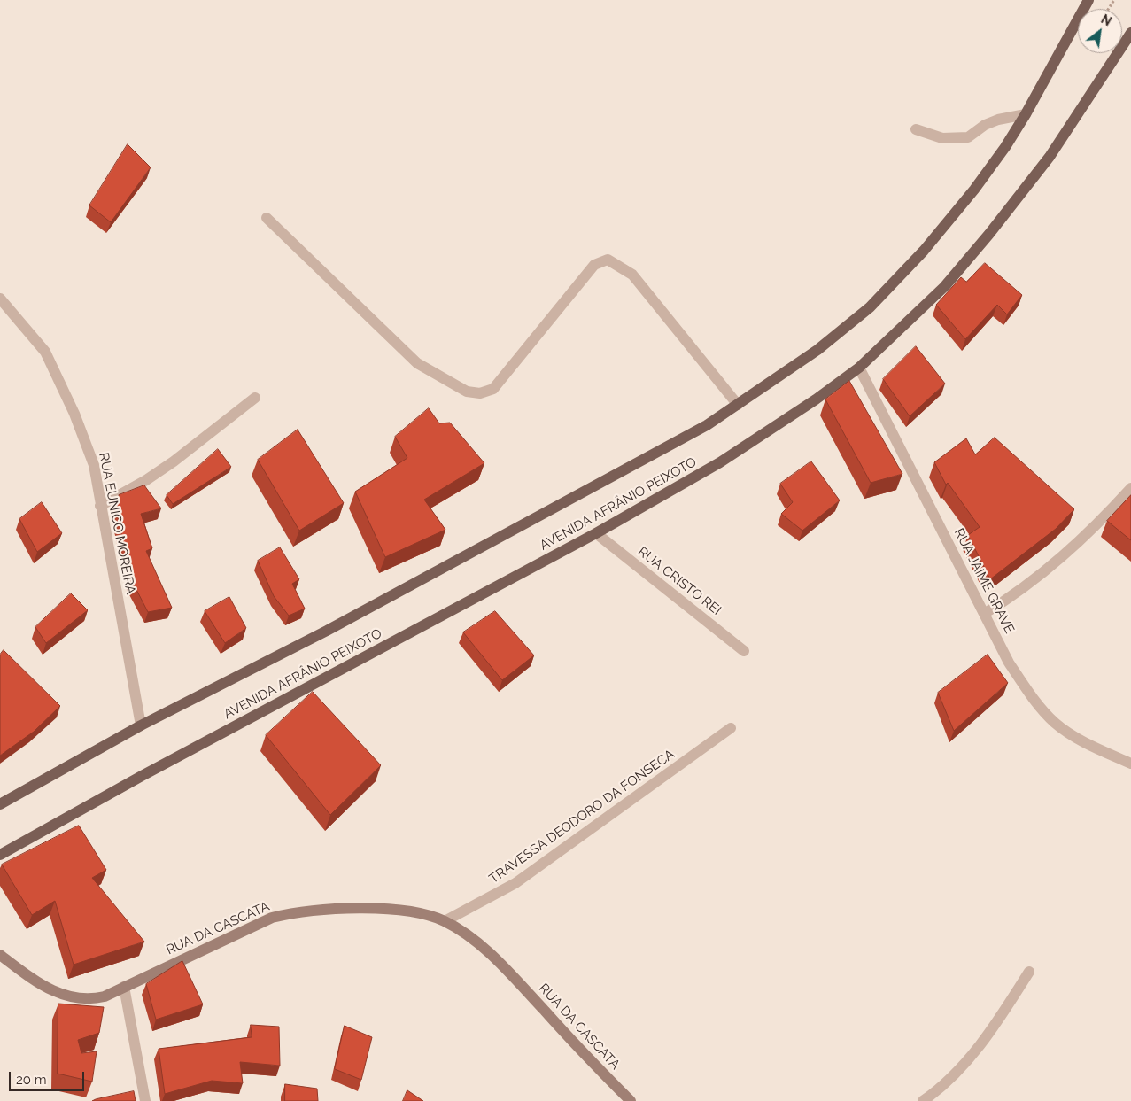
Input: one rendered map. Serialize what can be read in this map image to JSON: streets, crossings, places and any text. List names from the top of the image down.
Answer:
{
  "streets": {
    "main road": ["AVENIDA AFRÂNIO PEIXOTO", "RUA DA CASCATA"],
    "street": [
      "RUA EUNICO MOREIRA",
      "RUA CRISTO REI",
      "RUA JAIME GRAVE",
      "TRAVESSA DEODORO DA FONSECA"
    ]
  },
  "crossings": [
    ["AVENIDA AFRÂNIO PEIXOTO", "RUA EUNICO MOREIRA"],
    ["AVENIDA AFRÂNIO PEIXOTO", "RUA CRISTO REI"],
    ["AVENIDA AFRÂNIO PEIXOTO", "RUA JAIME GRAVE"],
    ["TRAVESSA DEODORO DA FONSECA", "RUA DA CASCATA"]
  ],
  "scale_bar": "20 m",
  "north": "top right"
}
